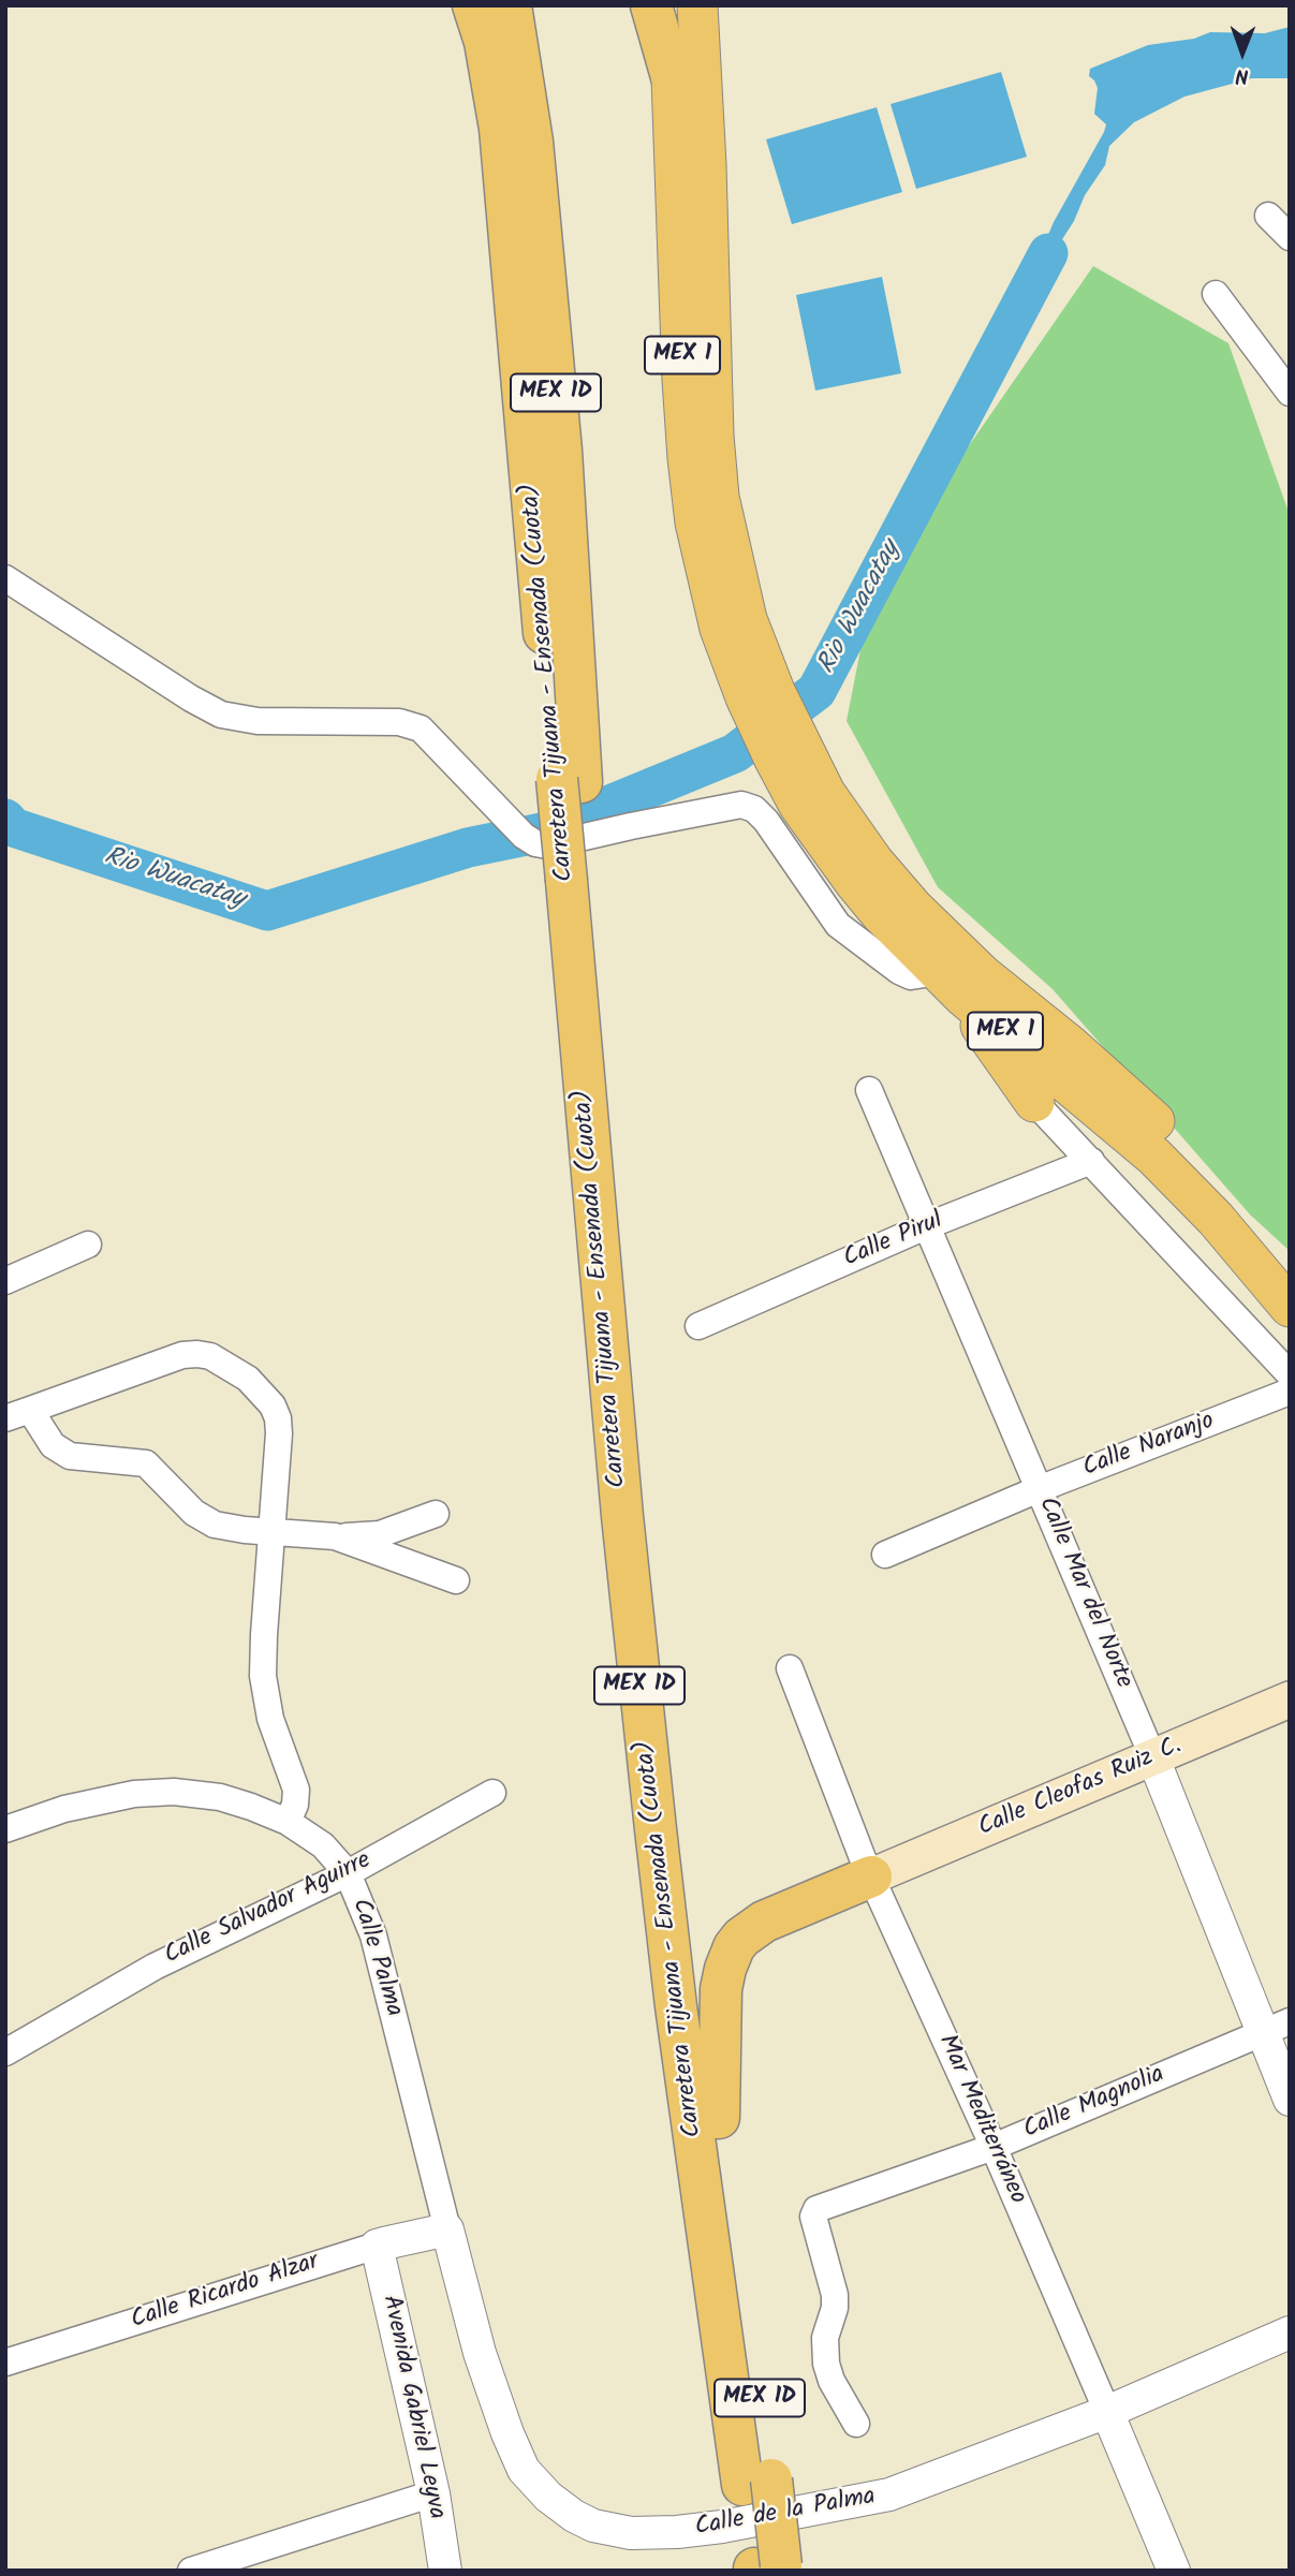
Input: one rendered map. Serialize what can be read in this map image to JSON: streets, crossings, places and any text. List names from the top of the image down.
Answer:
{
  "streets": {
    "highway": ["MEX 1D", "Carretera Tijuana - Ensenada (Cuota)"],
    "main road": ["MEX 1", "Calle Cleofas Ruiz C."],
    "street": [
      "Calle Pirul",
      "Calle Naranjo",
      "Calle Mar del Norte",
      "Calle Salvador Aguirre",
      "Calle Palma",
      "Calle Magnolia",
      "Mar Mediterráneo",
      "Calle Ricardo Alzar",
      "Avenida Gabriel Leyva",
      "Calle de la Palma"
    ]
  },
  "crossings": [
    ["Calle Pirul", "Calle Mar del Norte"],
    ["Calle Naranjo", "Calle Mar del Norte"],
    ["Calle Mar del Norte", "Calle Cleofas Ruiz C."],
    ["Calle Mar del Norte", "Calle Magnolia"],
    ["Calle Cleofas Ruiz C.", "Mar Mediterráneo"],
    ["Calle Salvador Aguirre", "Calle Palma"],
    ["Calle Palma", "Calle Ricardo Alzar"],
    ["Calle Palma", "Calle de la Palma"],
    ["Calle Magnolia", "Mar Mediterráneo"],
    ["Mar Mediterráneo", "Calle de la Palma"],
    ["Calle Ricardo Alzar", "Avenida Gabriel Leyva"],
    ["Calle Ricardo Alzar", "Calle de la Palma"]
  ],
  "water": ["Rio Wuacatay"],
  "north": "bottom"
}
